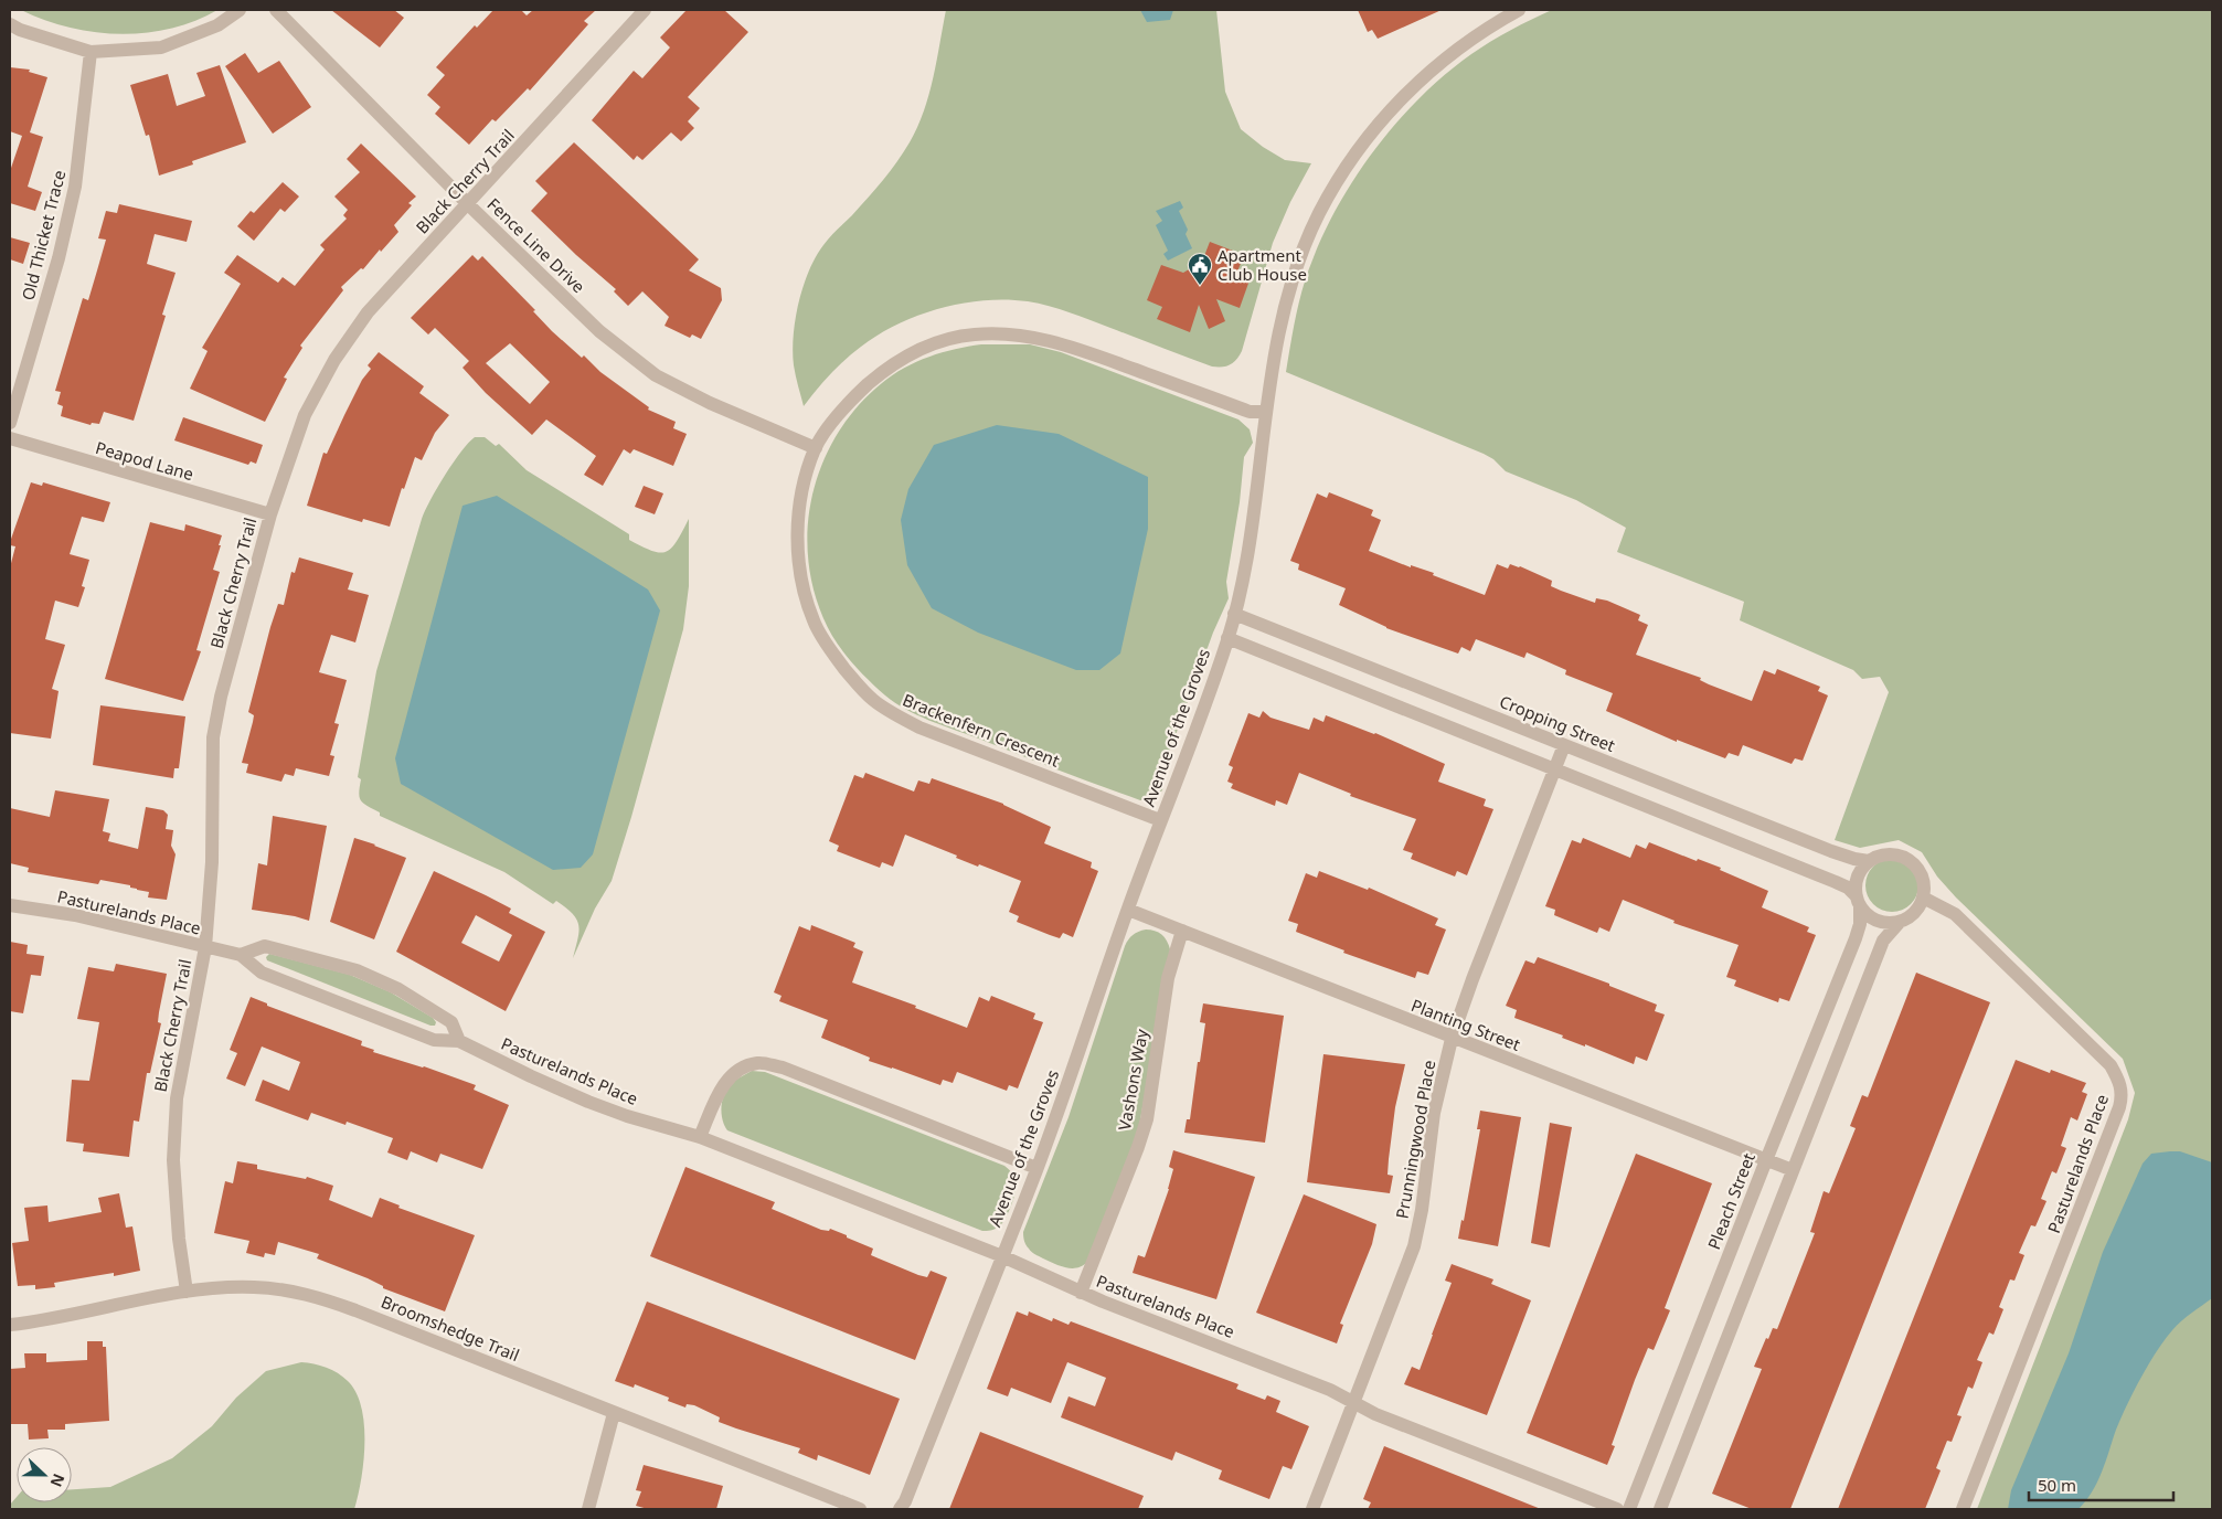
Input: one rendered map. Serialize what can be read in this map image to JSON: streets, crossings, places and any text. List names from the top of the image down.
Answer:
{
  "streets": {
    "street": [
      "Black Cherry Trail",
      "Old Thicket Trace",
      "Fence Line Drive",
      "Peapod Lane",
      "Cropping Street",
      "Avenue of the Groves",
      "Brackenfern Crescent",
      "Pasturelands Place",
      "Planting Street",
      "Vashons Way",
      "Prunningwood Place",
      "Pleach Street",
      "Broomshedge Trail"
    ]
  },
  "crossings": [
    ["Black Cherry Trail", "Fence Line Drive"],
    ["Black Cherry Trail", "Peapod Lane"],
    ["Black Cherry Trail", "Pasturelands Place"],
    ["Black Cherry Trail", "Broomshedge Trail"],
    ["Fence Line Drive", "Brackenfern Crescent"],
    ["Cropping Street", "Avenue of the Groves"],
    ["Cropping Street", "Pasturelands Place"],
    ["Cropping Street", "Prunningwood Place"],
    ["Cropping Street", "Pleach Street"],
    ["Avenue of the Groves", "Brackenfern Crescent"],
    ["Avenue of the Groves", "Pasturelands Place"],
    ["Avenue of the Groves", "Planting Street"],
    ["Pasturelands Place", "Vashons Way"],
    ["Pasturelands Place", "Prunningwood Place"],
    ["Pasturelands Place", "Pleach Street"],
    ["Planting Street", "Vashons Way"],
    ["Planting Street", "Prunningwood Place"],
    ["Planting Street", "Pleach Street"]
  ],
  "places": {
    "public building": ["Apartment Club House"]
  },
  "scale_bar": "50 m",
  "north": "right"
}
